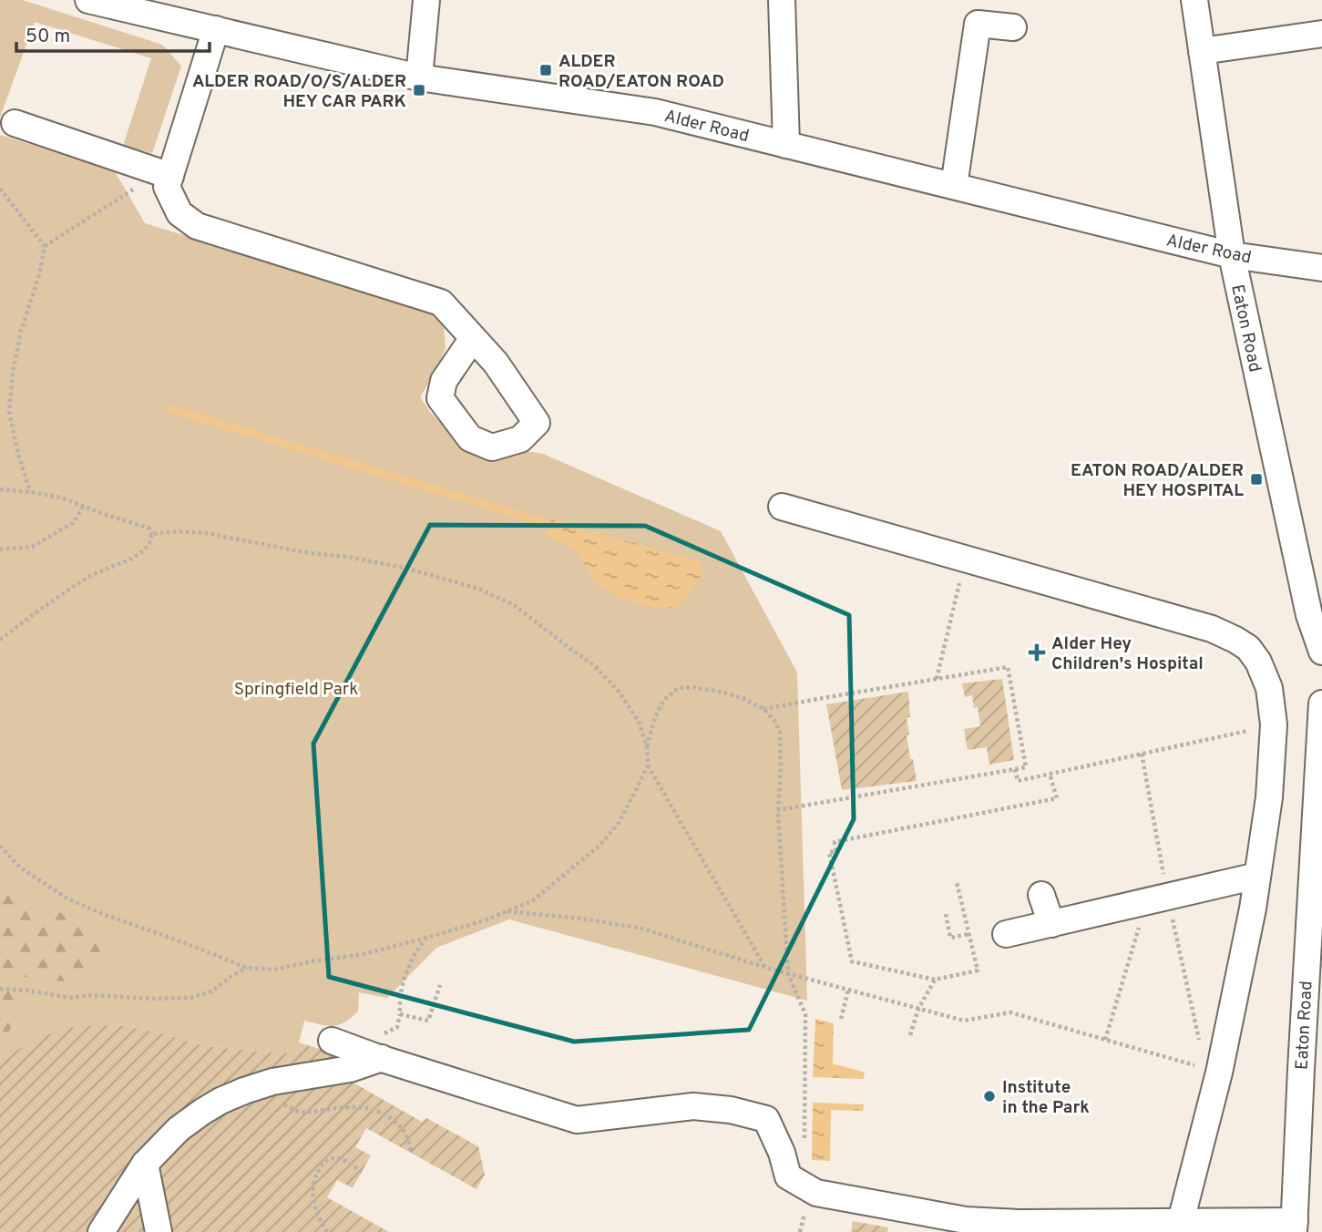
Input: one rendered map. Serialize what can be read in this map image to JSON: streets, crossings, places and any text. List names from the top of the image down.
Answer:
{
  "streets": {
    "street": ["Alder Road", "Eaton Road"]
  },
  "crossings": [
    ["Alder Road", "Eaton Road"]
  ],
  "parks": ["Springfield Park"],
  "places": {
    "transit": ["ALDER ROAD/EATON ROAD", "ALDER ROAD/O/S/ALDER HEY CAR PARK", "EATON ROAD/ALDER HEY HOSPITAL"],
    "health": ["Alder Hey Children's Hospital"],
    "other": ["Institute in the Park"]
  },
  "scale_bar": "50 m"
}
